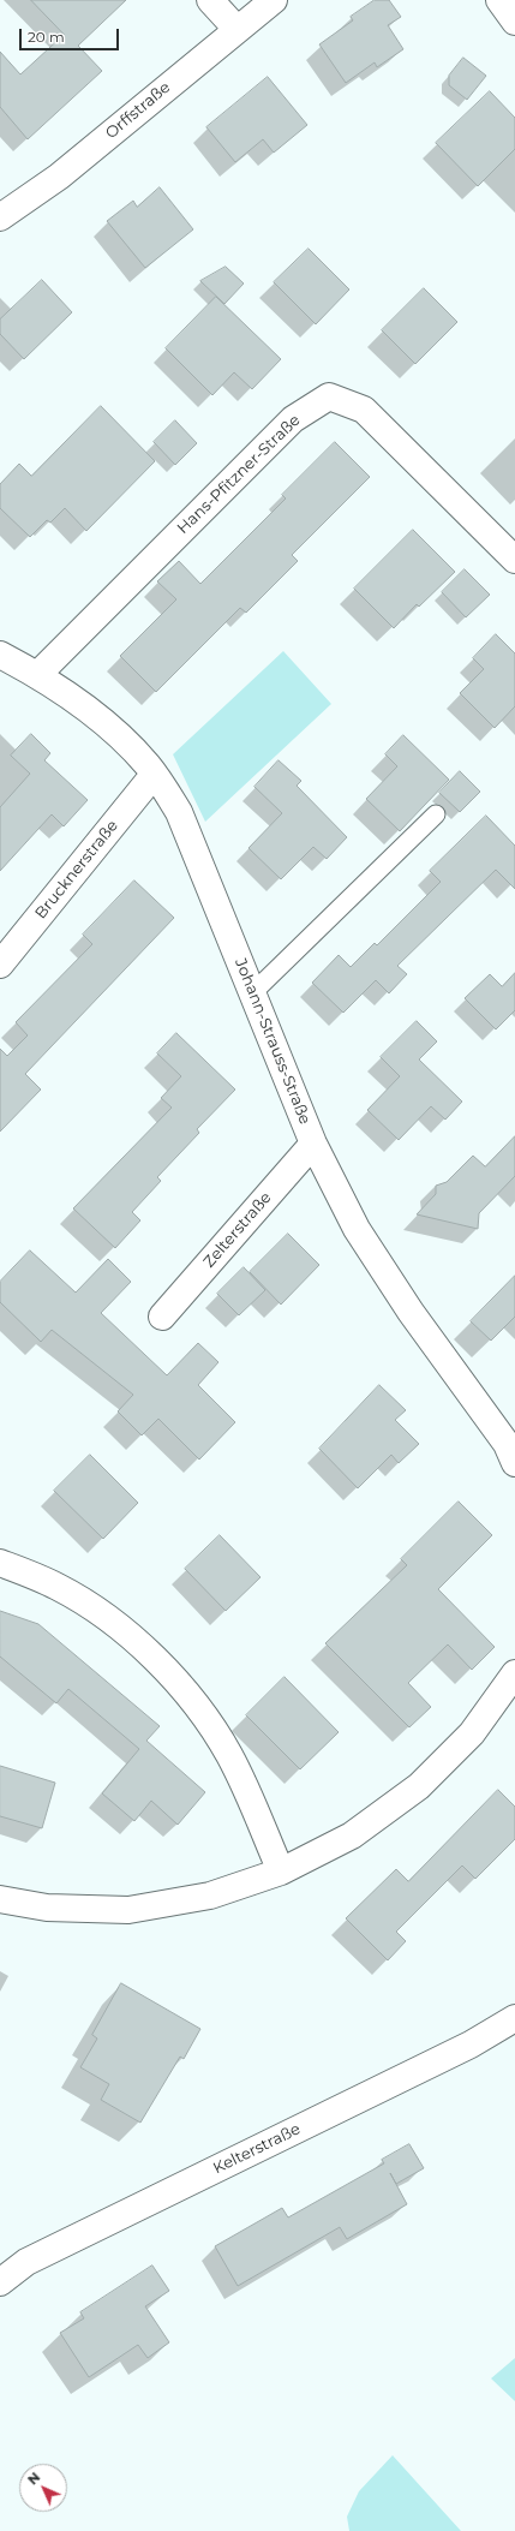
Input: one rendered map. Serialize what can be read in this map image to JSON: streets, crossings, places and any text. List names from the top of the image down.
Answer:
{
  "streets": {
    "street": [
      "Orffstraße",
      "Hans-Pfitzner-Straße",
      "Brucknerstraße",
      "Johann-Strauss-Straße",
      "Zelterstraße",
      "Kelterstraße"
    ]
  },
  "crossings": [
    ["Hans-Pfitzner-Straße", "Johann-Strauss-Straße"],
    ["Brucknerstraße", "Johann-Strauss-Straße"],
    ["Johann-Strauss-Straße", "Zelterstraße"]
  ],
  "scale_bar": "20 m",
  "north": "top left"
}
